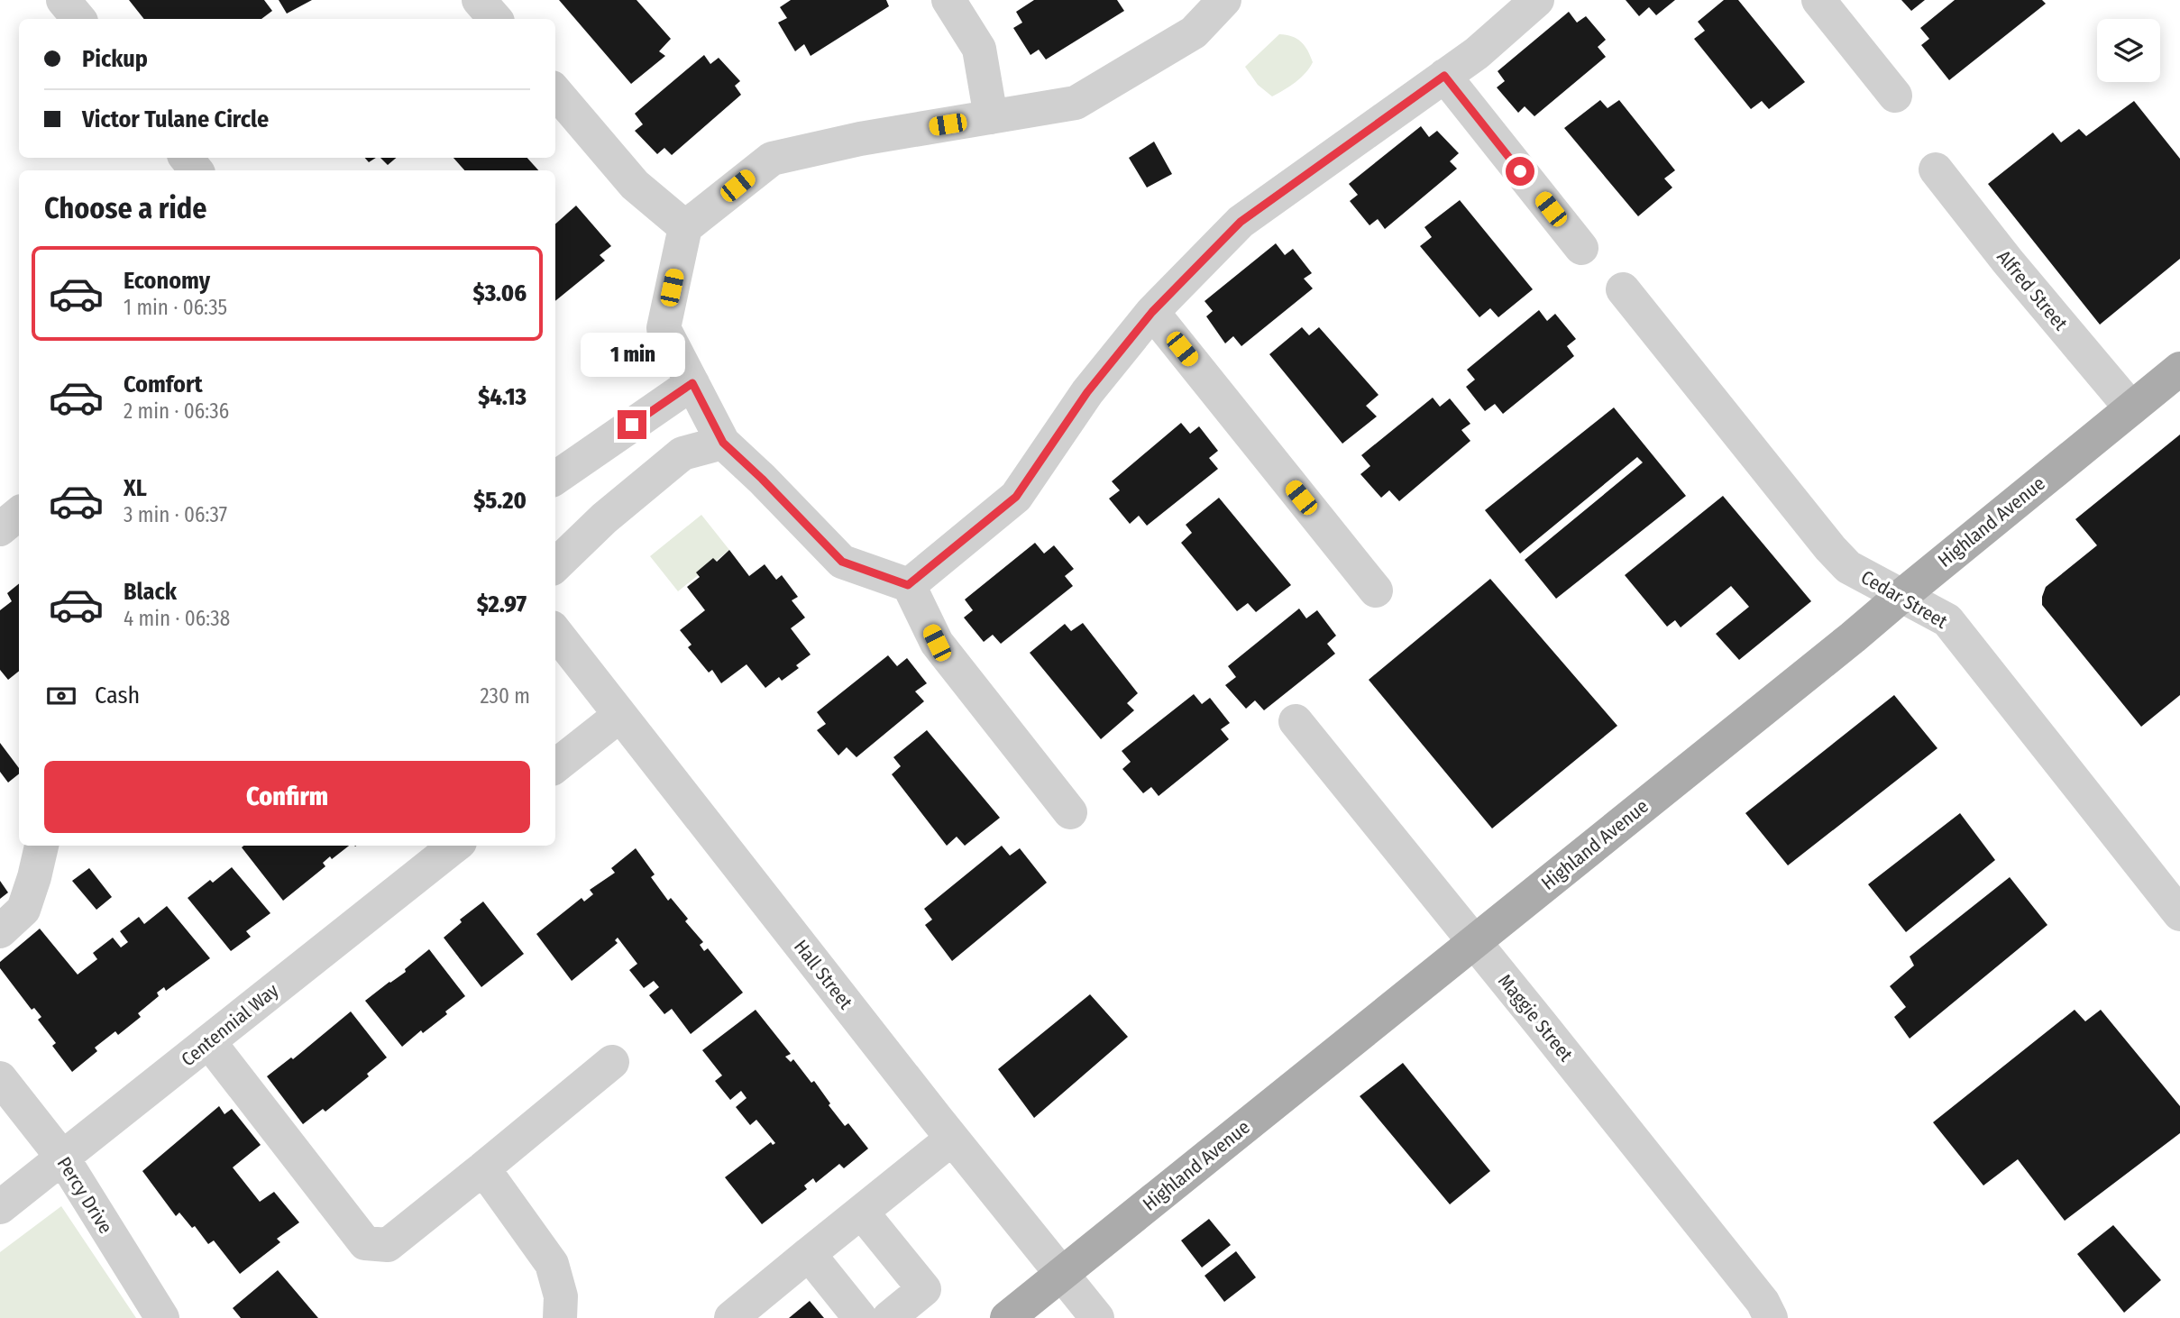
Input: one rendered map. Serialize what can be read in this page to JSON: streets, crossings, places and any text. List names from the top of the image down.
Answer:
{
  "streets": {
    "main road": ["Highland Avenue"],
    "street": [
      "Alfred Street",
      "Cedar Street",
      "Hall Street",
      "Maggie Street",
      "Centennial Way",
      "Percy Drive"
    ]
  },
  "crossings": [
    ["Alfred Street", "Highland Avenue"],
    ["Highland Avenue", "Cedar Street"],
    ["Highland Avenue", "Hall Street"],
    ["Highland Avenue", "Maggie Street"],
    ["Centennial Way", "Percy Drive"]
  ],
  "page": {
    "banner": ["Pickup", "Victor Tulane Circle"],
    "heading": "Choose a ride",
    "list": [
      {
        "name": "Economy",
        "note": "1 min · 06:35",
        "value": "$3.06"
      },
      {
        "name": "Comfort",
        "note": "2 min · 06:36",
        "value": "$4.13"
      },
      {
        "name": "XL",
        "note": "3 min · 06:37",
        "value": "$5.20"
      },
      {
        "name": "Black",
        "note": "4 min · 06:38",
        "value": "$2.97"
      }
    ],
    "bubble": "1 min",
    "pay": ["Cash", "230 m"],
    "buttons": "Confirm"
  }
}
